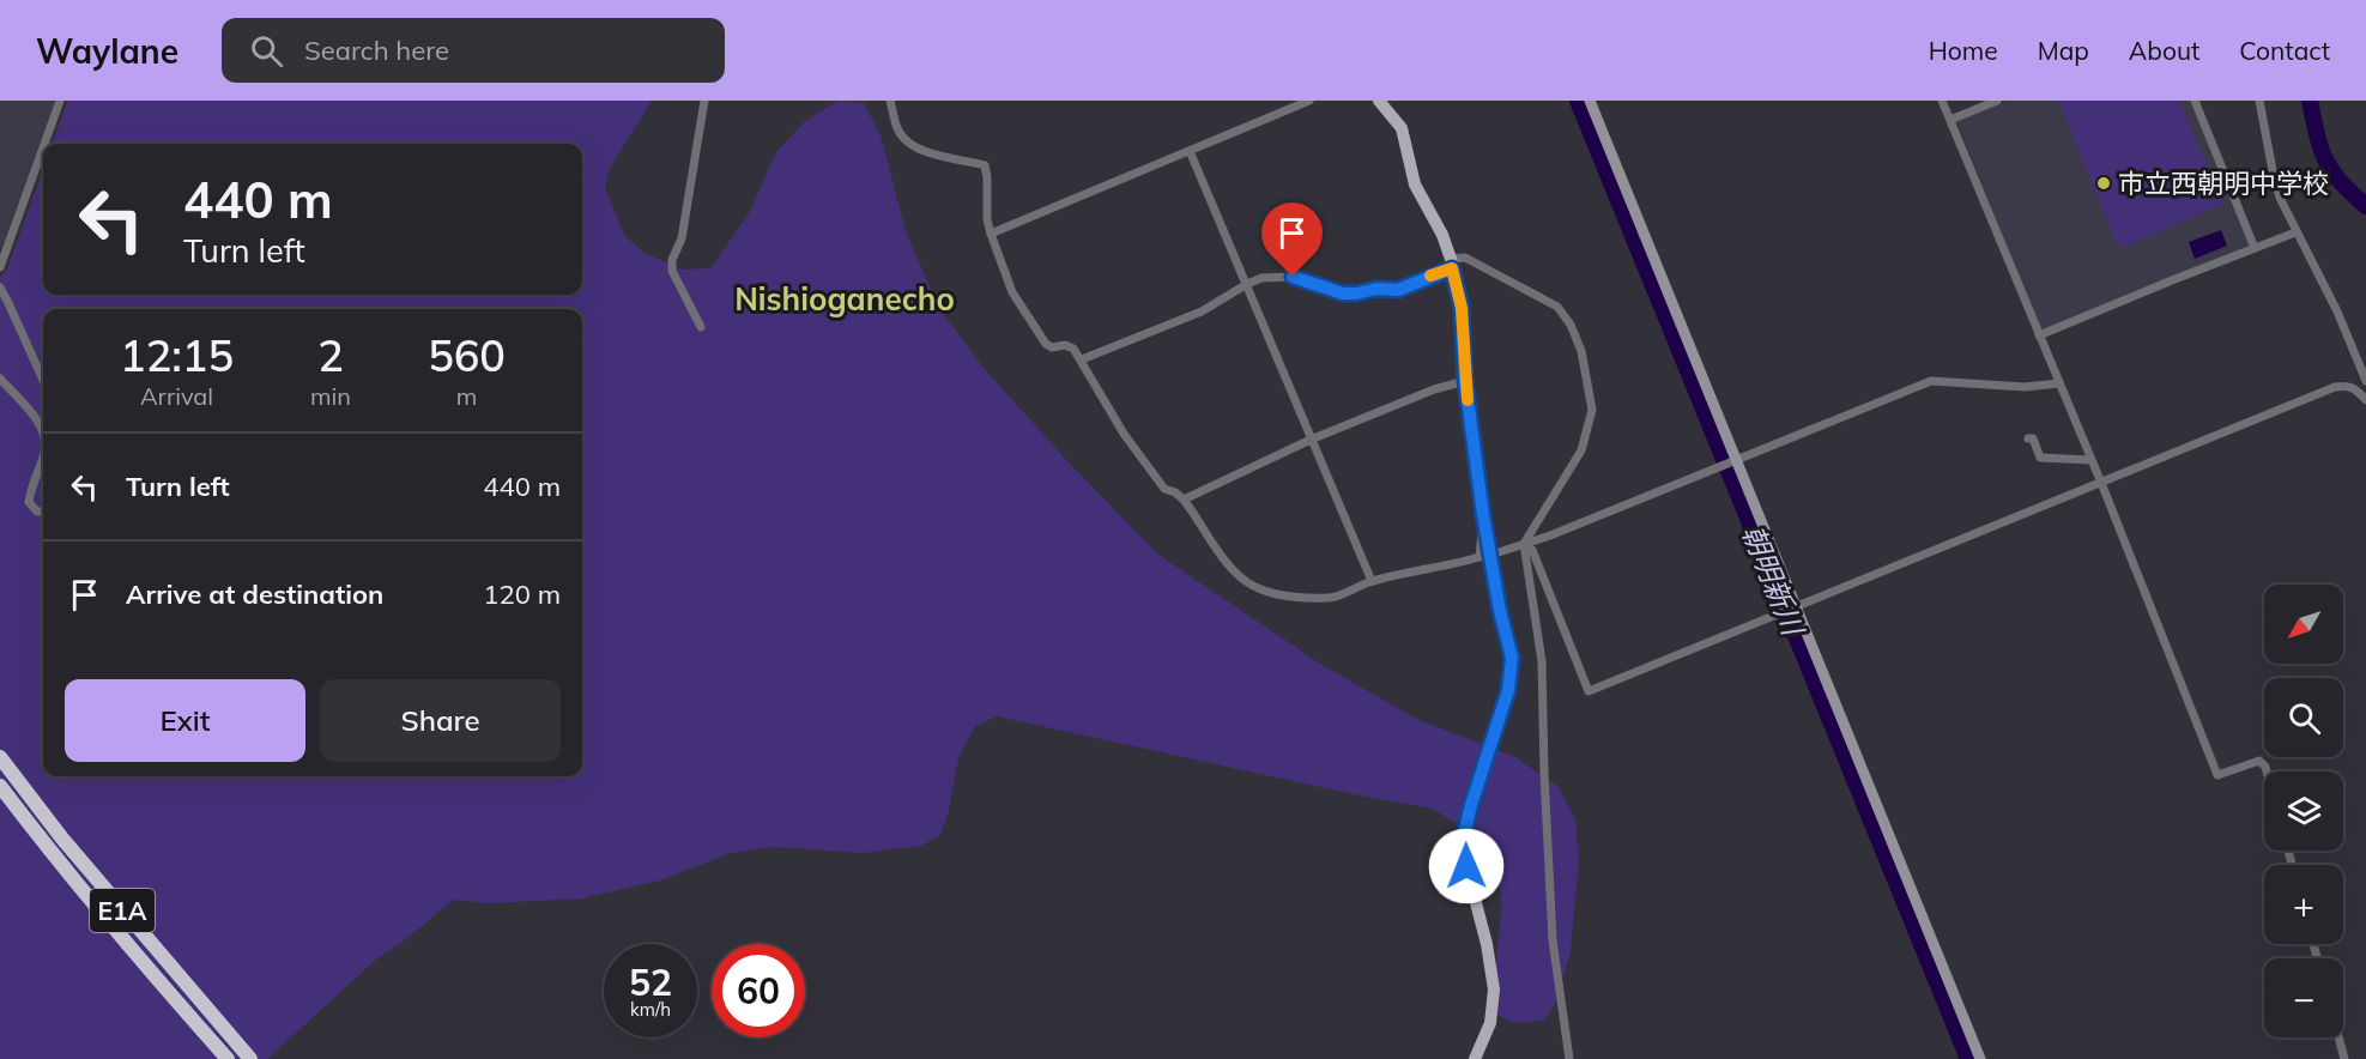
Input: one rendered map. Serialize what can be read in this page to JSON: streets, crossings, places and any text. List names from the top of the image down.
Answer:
{
  "streets": {
    "highway": ["E1A"]
  },
  "districts": ["Nishioganecho"],
  "water": ["朝明新川"],
  "places": ["市立西朝明中学校"],
  "north": "bottom left",
  "page": {
    "header": "Waylane",
    "search": "Search here",
    "nav": [
      "Home",
      "Map",
      "About",
      "Contact"
    ],
    "turn": ["440 m", "Turn left"],
    "eta": [
      "12:15",
      "Arrival",
      "2",
      "min",
      "560",
      "m"
    ],
    "list": [
      {
        "name": "Turn left",
        "value": "440 m"
      },
      {
        "name": "Arrive at destination",
        "value": "120 m"
      }
    ],
    "map_buttons": ["+", "−"],
    "buttons": ["Exit", "Share"],
    "speed": "52 km/h",
    "limit": "60"
  }
}
